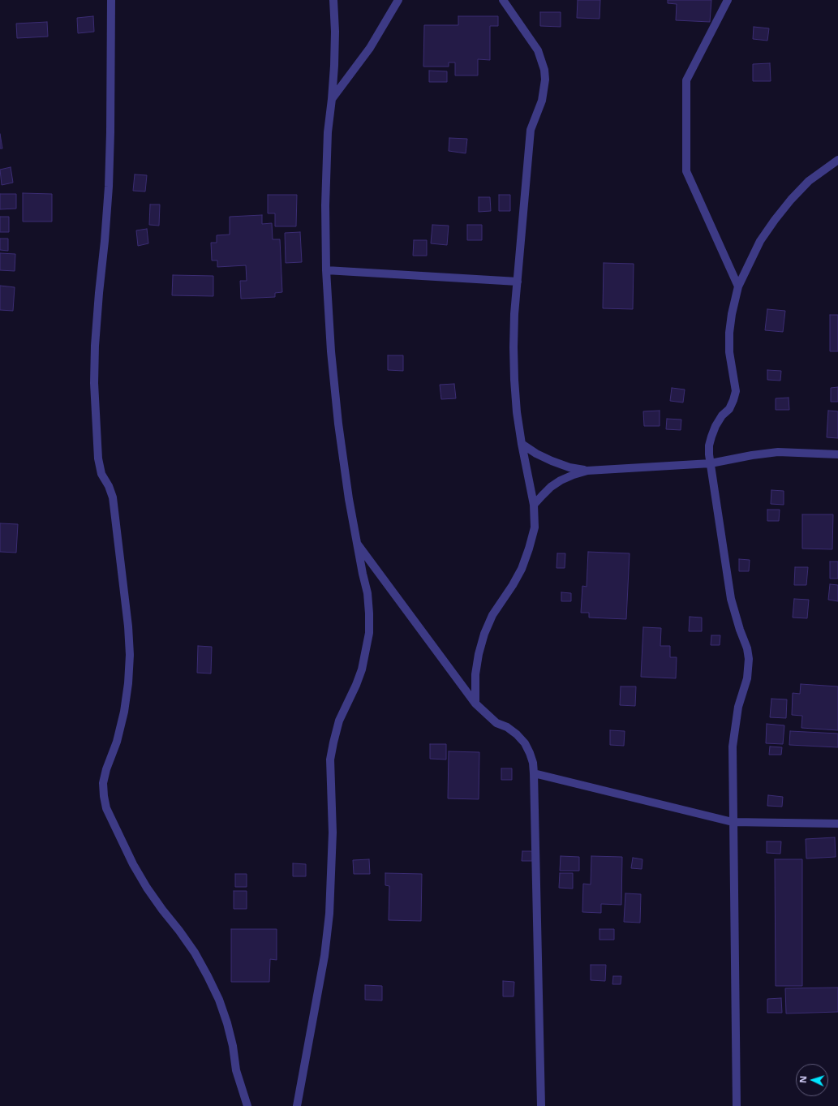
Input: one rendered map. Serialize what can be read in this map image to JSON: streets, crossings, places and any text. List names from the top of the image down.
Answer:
{
  "north": "left"
}
